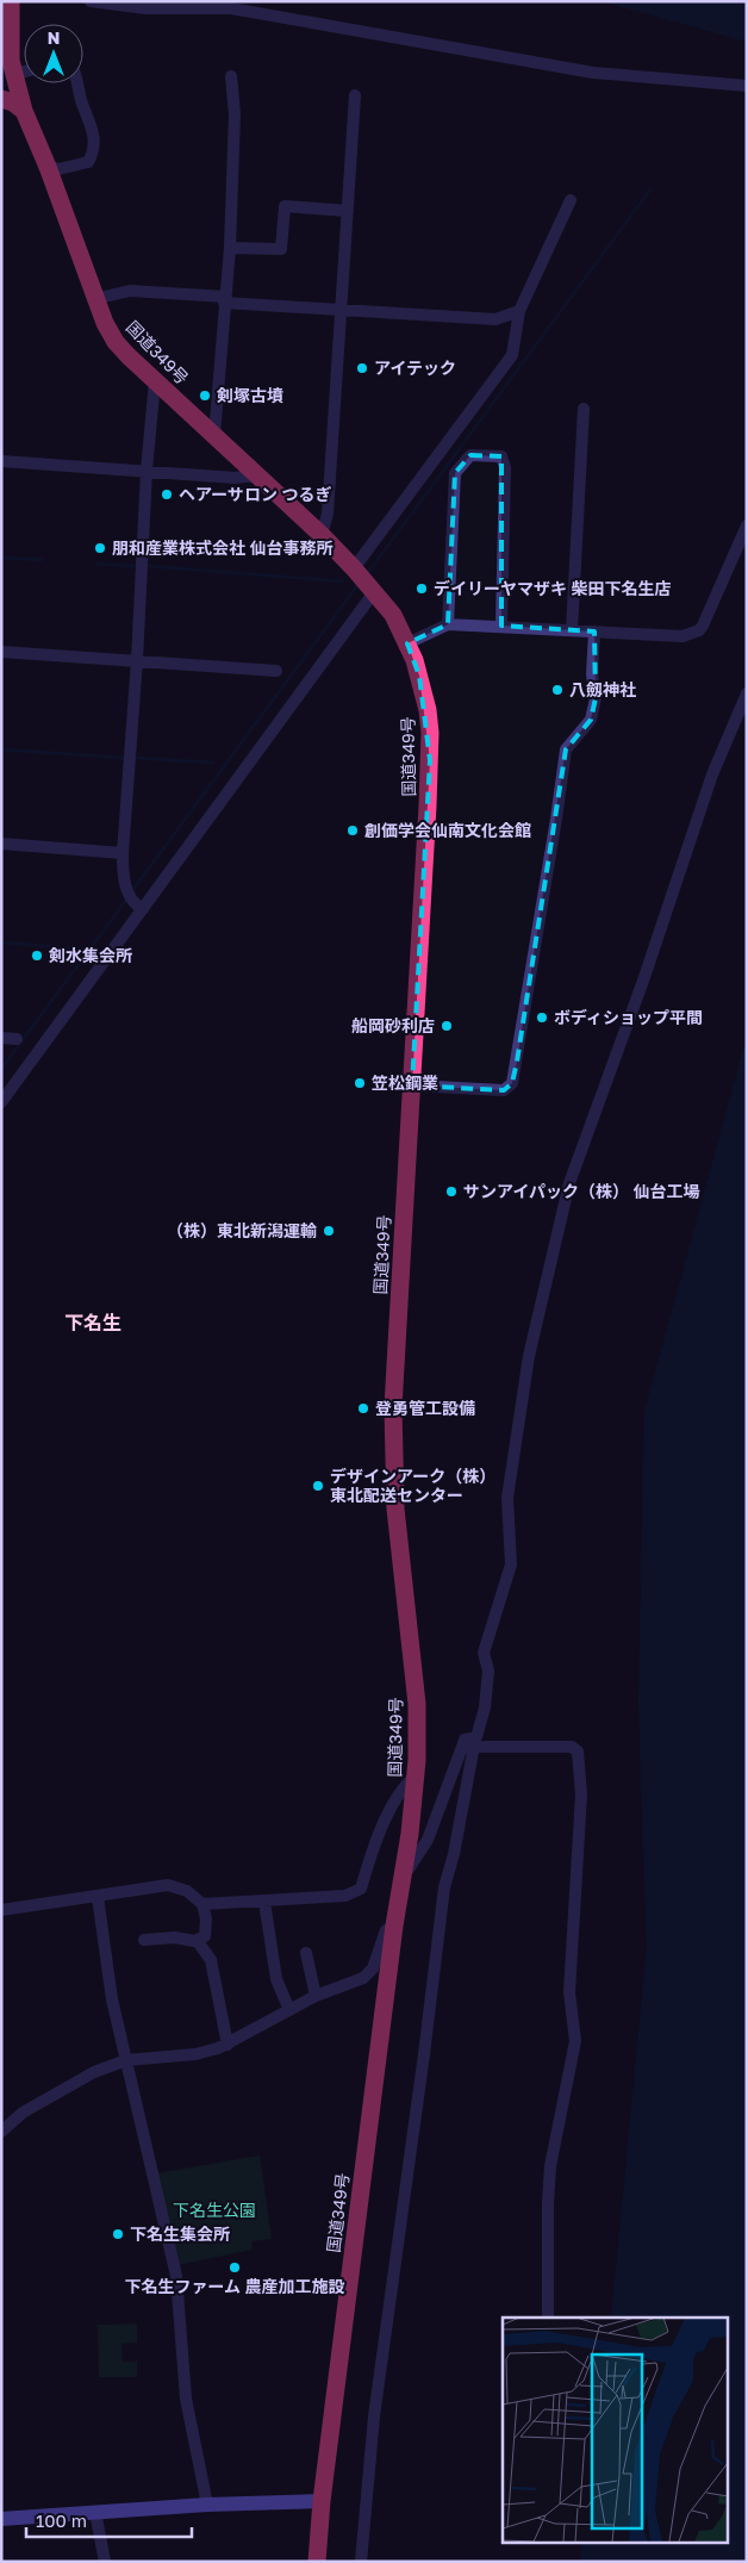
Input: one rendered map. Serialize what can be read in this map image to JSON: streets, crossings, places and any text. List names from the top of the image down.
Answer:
{
  "streets": {
    "highway": ["国道349号"]
  },
  "districts": ["下名生"],
  "parks": ["下名生公園"],
  "places": [
    "アイテック",
    "剣塚古墳",
    "ヘアーサロン つるぎ",
    "朋和産業株式会社 仙台事務所",
    "デイリーヤマザキ 柴田下名生店",
    "八劔神社",
    "創価学会仙南文化会館",
    "剣水集会所",
    "ボディショップ平間",
    "船岡砂利店",
    "笠松鋼業",
    "サンアイパック（株） 仙台工場",
    "（株）東北新潟運輸",
    "登勇管工設備",
    "デザインアーク（株） 東北配送センター",
    "下名生集会所",
    "下名生ファーム 農産加工施設"
  ],
  "scale_bar": "100 m",
  "north": "top"
}
